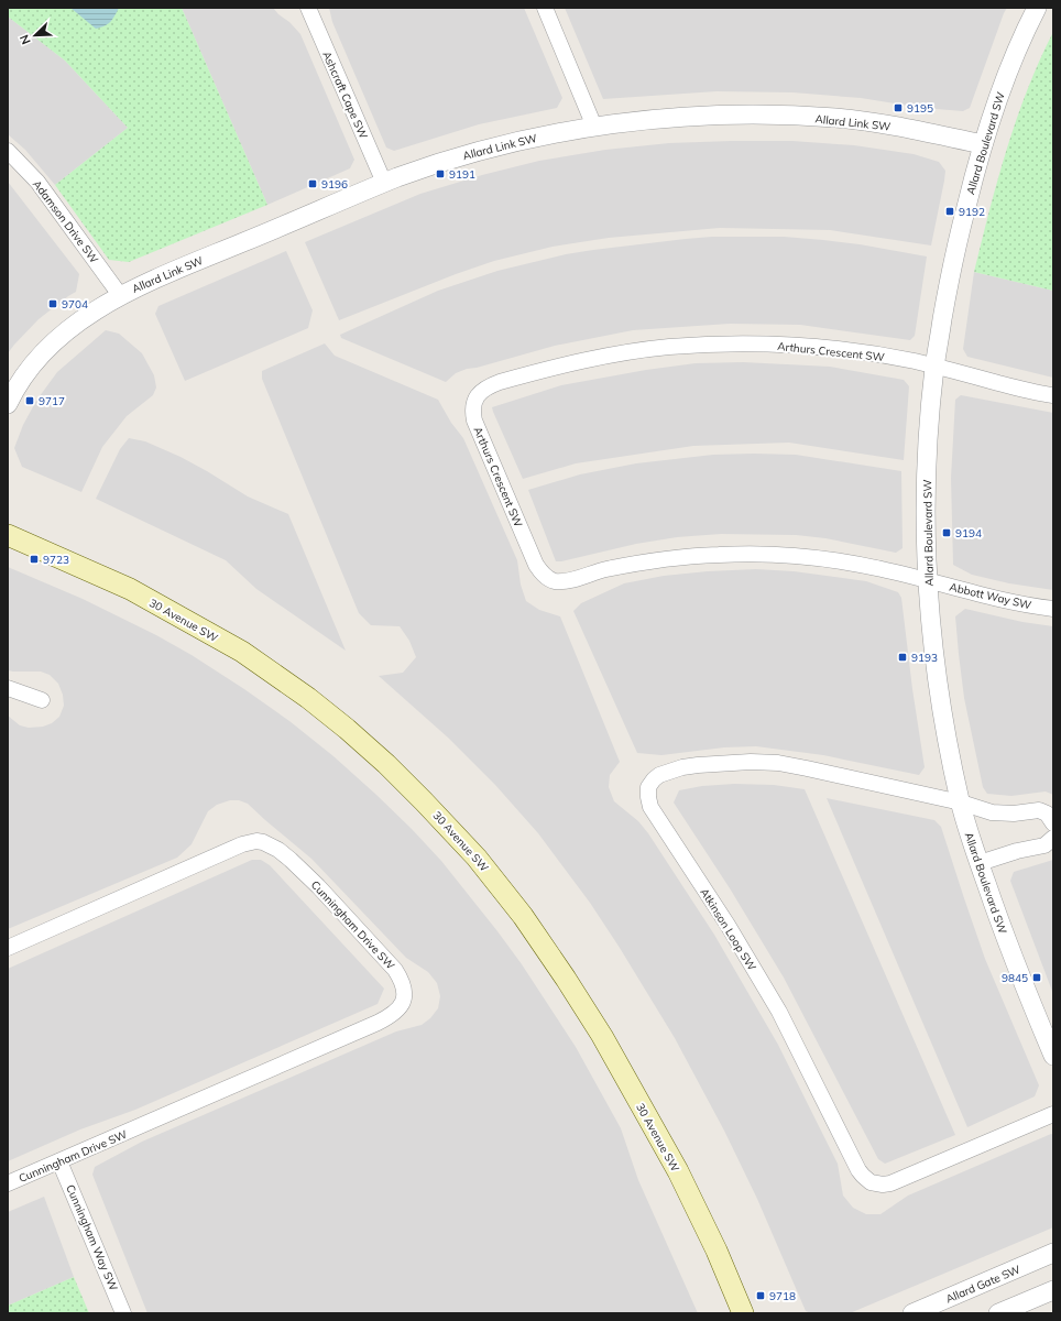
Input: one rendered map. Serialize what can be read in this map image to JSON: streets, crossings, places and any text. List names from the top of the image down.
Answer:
{
  "streets": {
    "main road": ["30 Avenue SW"],
    "street": [
      "Ashcraft Cape SW",
      "Allard Link SW",
      "Allard Boulevard SW",
      "Adamson Drive SW",
      "Arthurs Crescent SW",
      "Abbott Way SW",
      "Cunningham Drive SW",
      "Atkinson Loop SW",
      "Cunningham Way SW",
      "Allard Gate SW"
    ]
  },
  "crossings": [
    ["Ashcraft Cape SW", "Allard Link SW"],
    ["Allard Link SW", "Allard Boulevard SW"],
    ["Allard Link SW", "Adamson Drive SW"],
    ["Allard Boulevard SW", "Arthurs Crescent SW"],
    ["Allard Boulevard SW", "Abbott Way SW"],
    ["Allard Boulevard SW", "Atkinson Loop SW"],
    ["Arthurs Crescent SW", "Abbott Way SW"],
    ["Cunningham Drive SW", "Cunningham Way SW"]
  ],
  "places": {
    "transit": [
      "9195",
      "9191",
      "9196",
      "9192",
      "9704",
      "9717",
      "9194",
      "9723",
      "9193",
      "9845",
      "9718"
    ]
  },
  "north": "bottom left"
}
